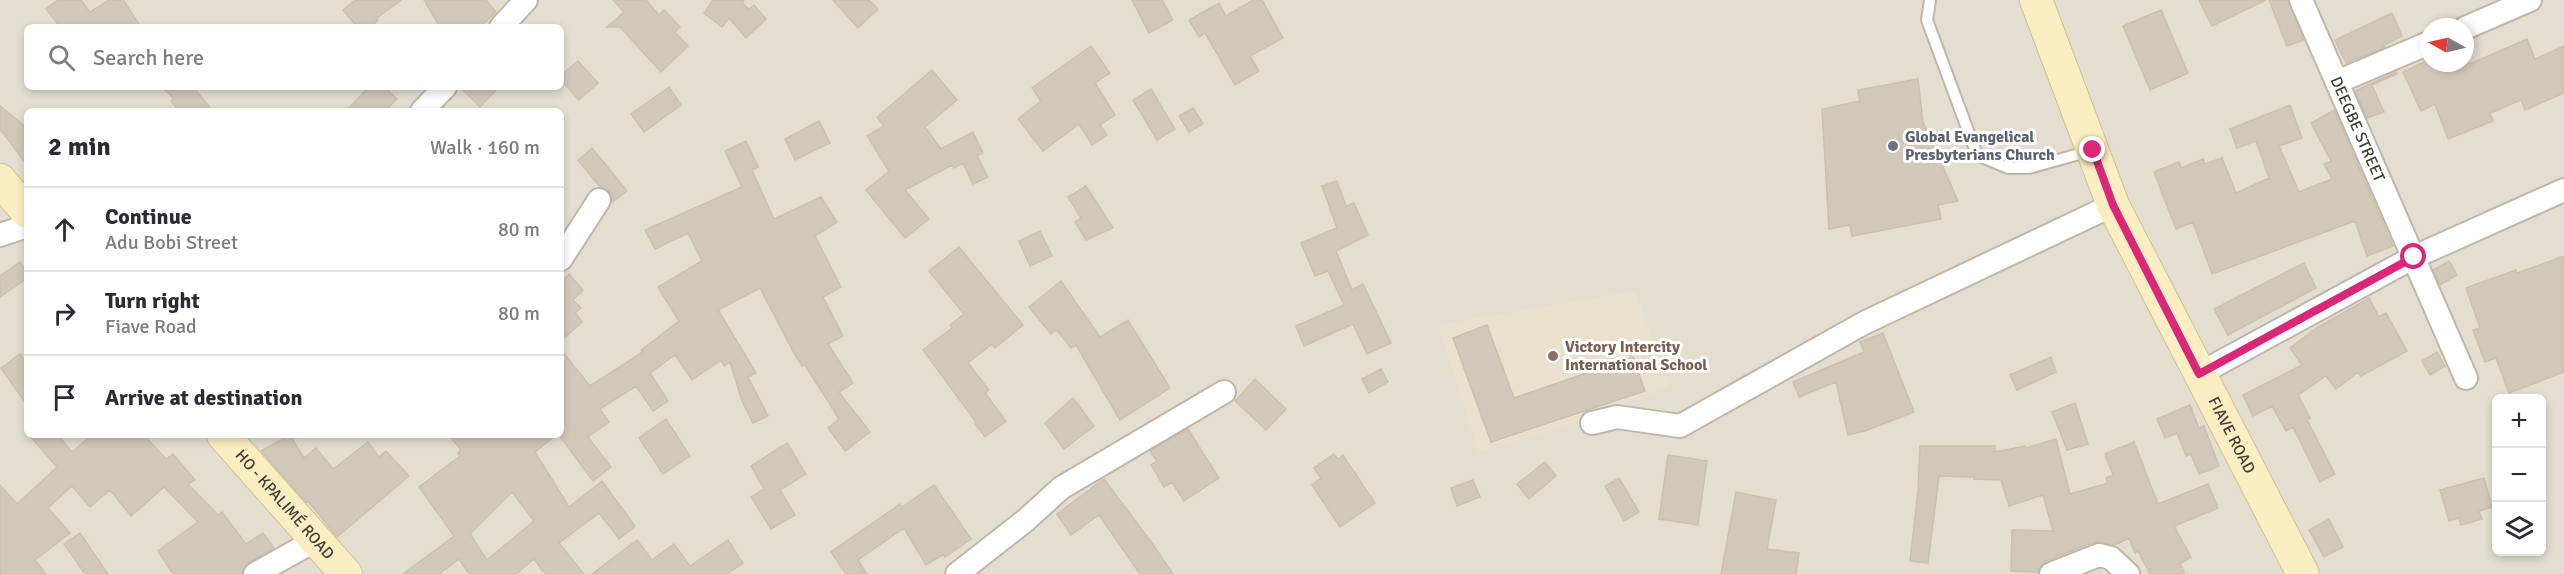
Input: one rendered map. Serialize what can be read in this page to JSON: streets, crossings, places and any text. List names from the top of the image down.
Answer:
{
  "streets": {
    "street": ["DEEGBE STREET", "FIAVE ROAD", "HO - KPALIMÉ ROAD"]
  },
  "places": ["Global Evangelical Presbyterians Church", "Victory Intercity International School"],
  "north": "left",
  "page": {
    "search": "Search here",
    "heading": ["2 min", "Walk · 160 m"],
    "list": [
      ["Continue", "Adu Bobi Street", "80 m"],
      ["Turn right", "Fiave Road", "80 m"],
      "Arrive at destination"
    ],
    "map_buttons": ["+", "−"]
  }
}
